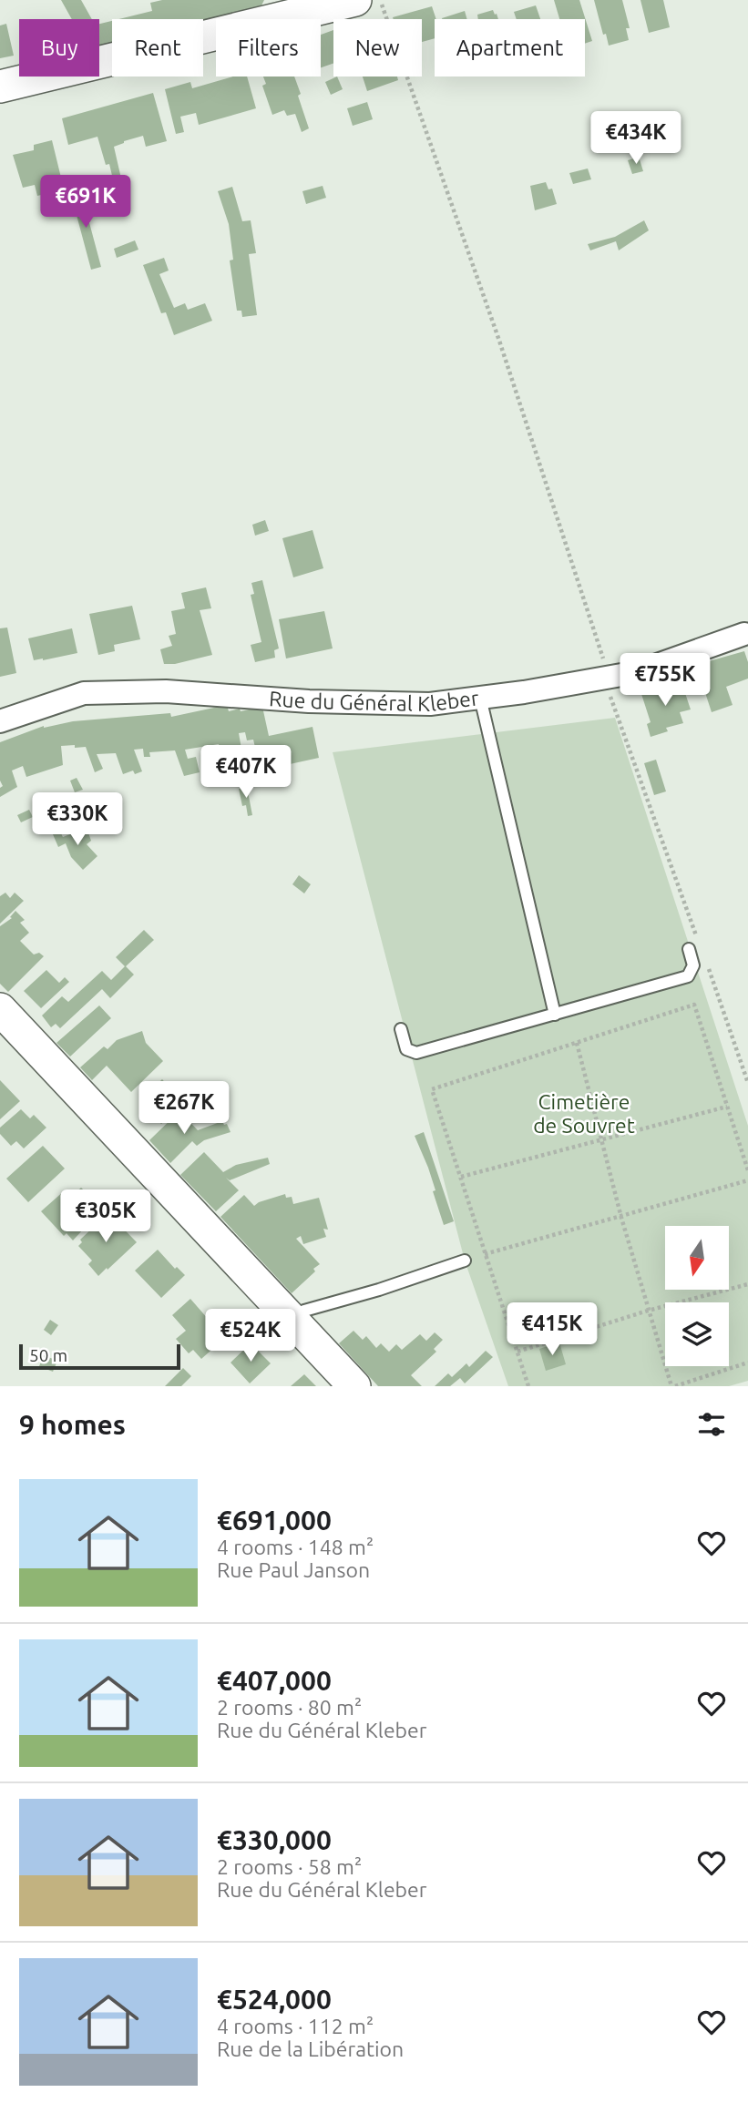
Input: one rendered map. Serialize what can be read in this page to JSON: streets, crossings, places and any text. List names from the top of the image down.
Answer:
{
  "streets": {
    "street": ["Rue du Général Kleber"]
  },
  "parks": ["Cimetière de Souvret"],
  "scale_bar": "50 m",
  "north": "bottom",
  "page": {
    "chip": [
      "Buy",
      "Rent",
      "Filters",
      "New",
      "Apartment"
    ],
    "price": [
      "€434K",
      "€691K",
      "€755K",
      "€407K",
      "€330K",
      "€267K",
      "€305K",
      "€415K",
      "€524K"
    ],
    "scale": "50 m",
    "heading": "9 homes",
    "list": [
      {
        "name": "€691,000",
        "note": "4 rooms · 148 m² · Rue Paul Janson"
      },
      {
        "name": "€407,000",
        "note": "2 rooms · 80 m² · Rue du Général Kleber"
      },
      {
        "name": "€330,000",
        "note": "2 rooms · 58 m² · Rue du Général Kleber"
      },
      {
        "name": "€524,000",
        "note": "4 rooms · 112 m² · Rue de la Libération"
      }
    ]
  }
}
